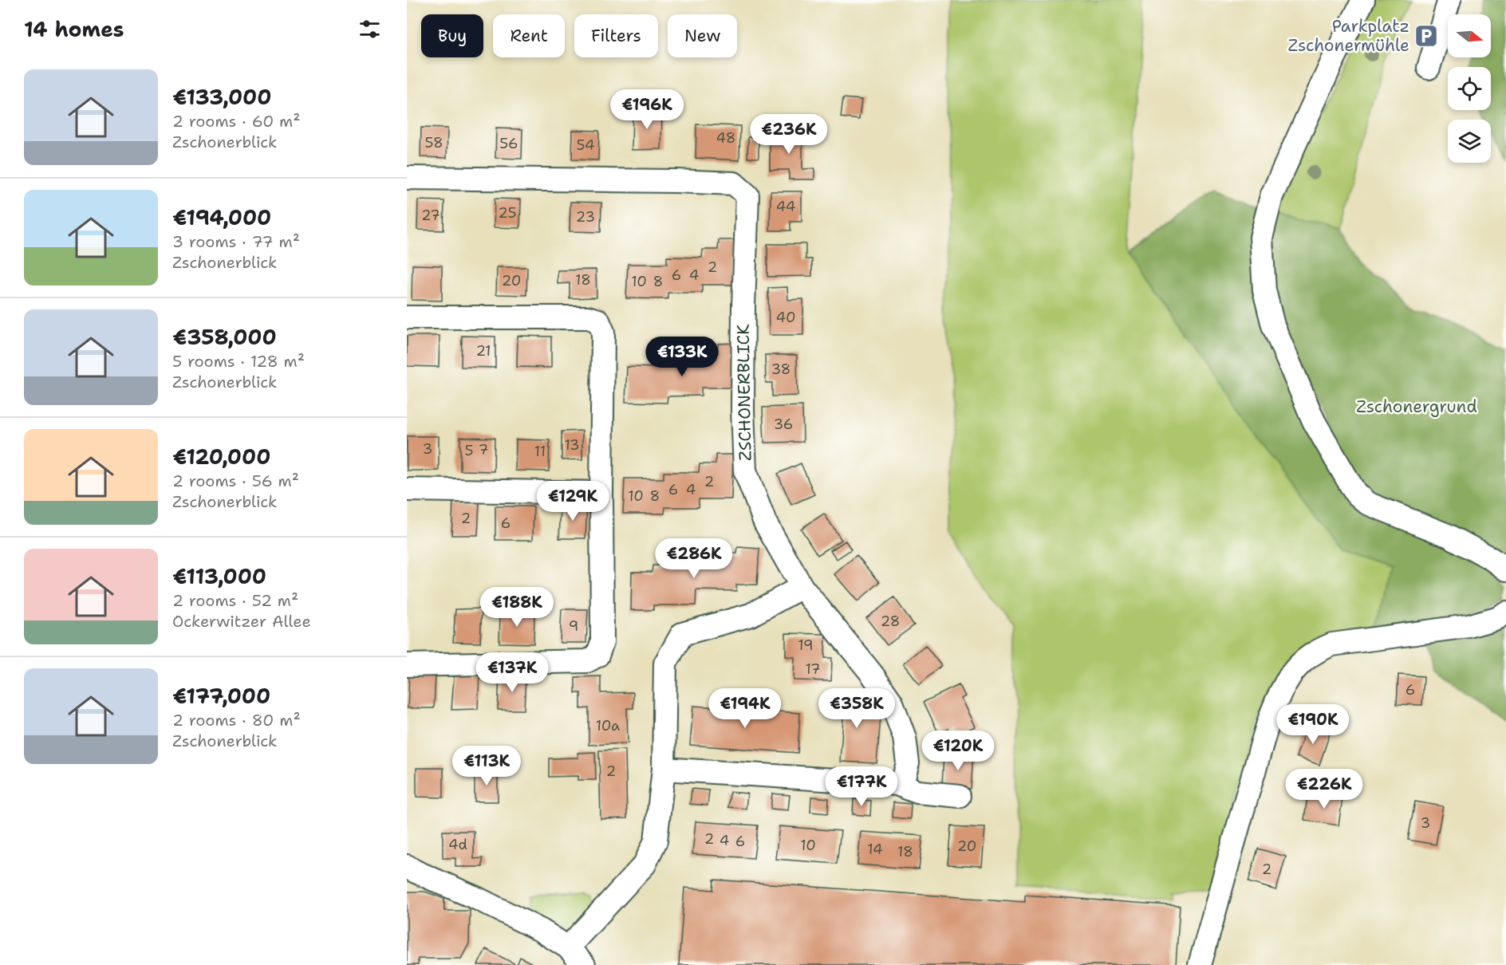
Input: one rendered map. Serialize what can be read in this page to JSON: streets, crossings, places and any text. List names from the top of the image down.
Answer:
{
  "streets": {
    "street": ["ZSCHONERBLICK"]
  },
  "parks": ["Zschonergrund"],
  "places": {
    "parking": ["Parkplatz Zschonermühle"]
  },
  "house_numbers": [
    "48",
    "58",
    "56",
    "54",
    "44",
    "25",
    "27",
    "23",
    "2",
    "6",
    "4",
    "18",
    "20",
    "10",
    "8",
    "40",
    "21",
    "38",
    "36",
    "13",
    "3",
    "7",
    "5",
    "11",
    "2",
    "6",
    "4",
    "10",
    "8",
    "2",
    "6",
    "28",
    "9",
    "19",
    "17",
    "6",
    "10a",
    "2",
    "3",
    "2",
    "4",
    "6",
    "4d",
    "10",
    "20",
    "14",
    "18",
    "2"
  ],
  "north": "right",
  "page": {
    "heading": "14 homes",
    "chip": [
      "Buy",
      "Rent",
      "Filters",
      "New"
    ],
    "list": [
      {
        "name": "€133,000",
        "note": "2 rooms · 60 m² · Zschonerblick"
      },
      {
        "name": "€194,000",
        "note": "3 rooms · 77 m² · Zschonerblick"
      },
      {
        "name": "€358,000",
        "note": "5 rooms · 128 m² · Zschonerblick"
      },
      {
        "name": "€120,000",
        "note": "2 rooms · 56 m² · Zschonerblick"
      },
      {
        "name": "€113,000",
        "note": "2 rooms · 52 m² · Ockerwitzer Allee"
      },
      {
        "name": "€177,000",
        "note": "2 rooms · 80 m² · Zschonerblick"
      }
    ],
    "price": [
      "€196K",
      "€236K",
      "€133K",
      "€129K",
      "€286K",
      "€188K",
      "€137K",
      "€194K",
      "€358K",
      "€190K",
      "€120K",
      "€113K",
      "€177K",
      "€226K"
    ]
  }
}
